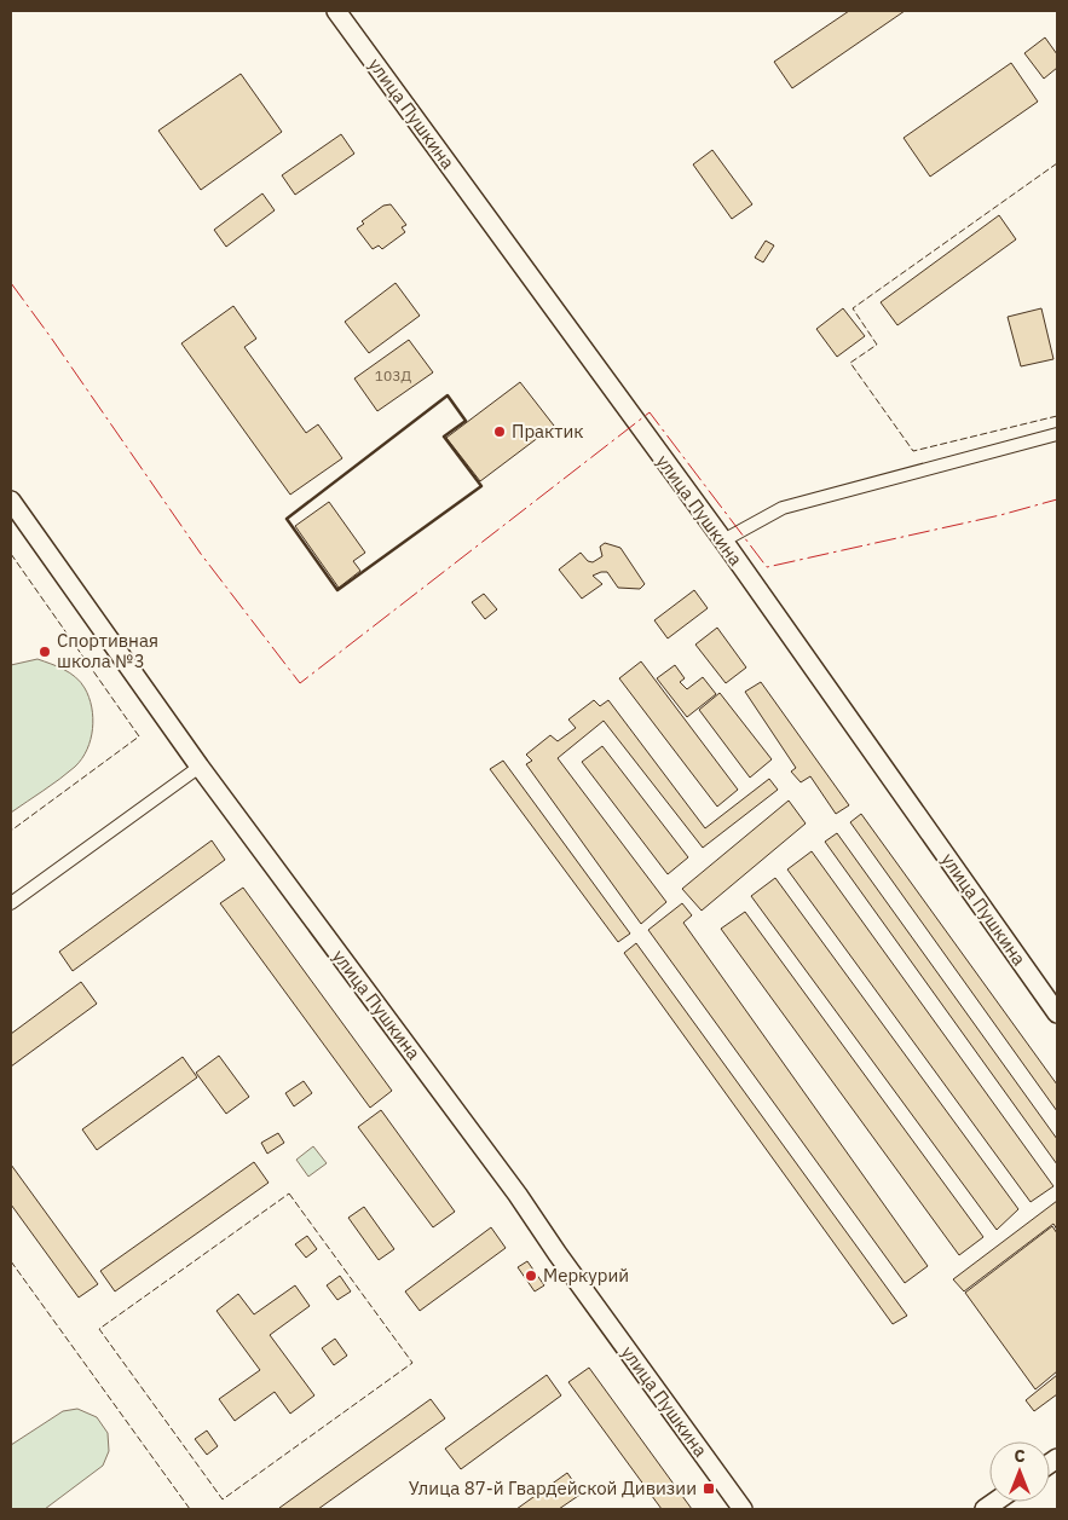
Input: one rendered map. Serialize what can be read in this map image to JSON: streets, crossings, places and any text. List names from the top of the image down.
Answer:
{
  "streets": {
    "street": ["улица Пушкина"]
  },
  "places": {
    "other": ["Практик", "Спортивная школа №3", "Меркурий"],
    "transit": ["Улица 87-й Гвардейской Дивизии"]
  },
  "house_numbers": ["103Д"],
  "north": "top"
}
